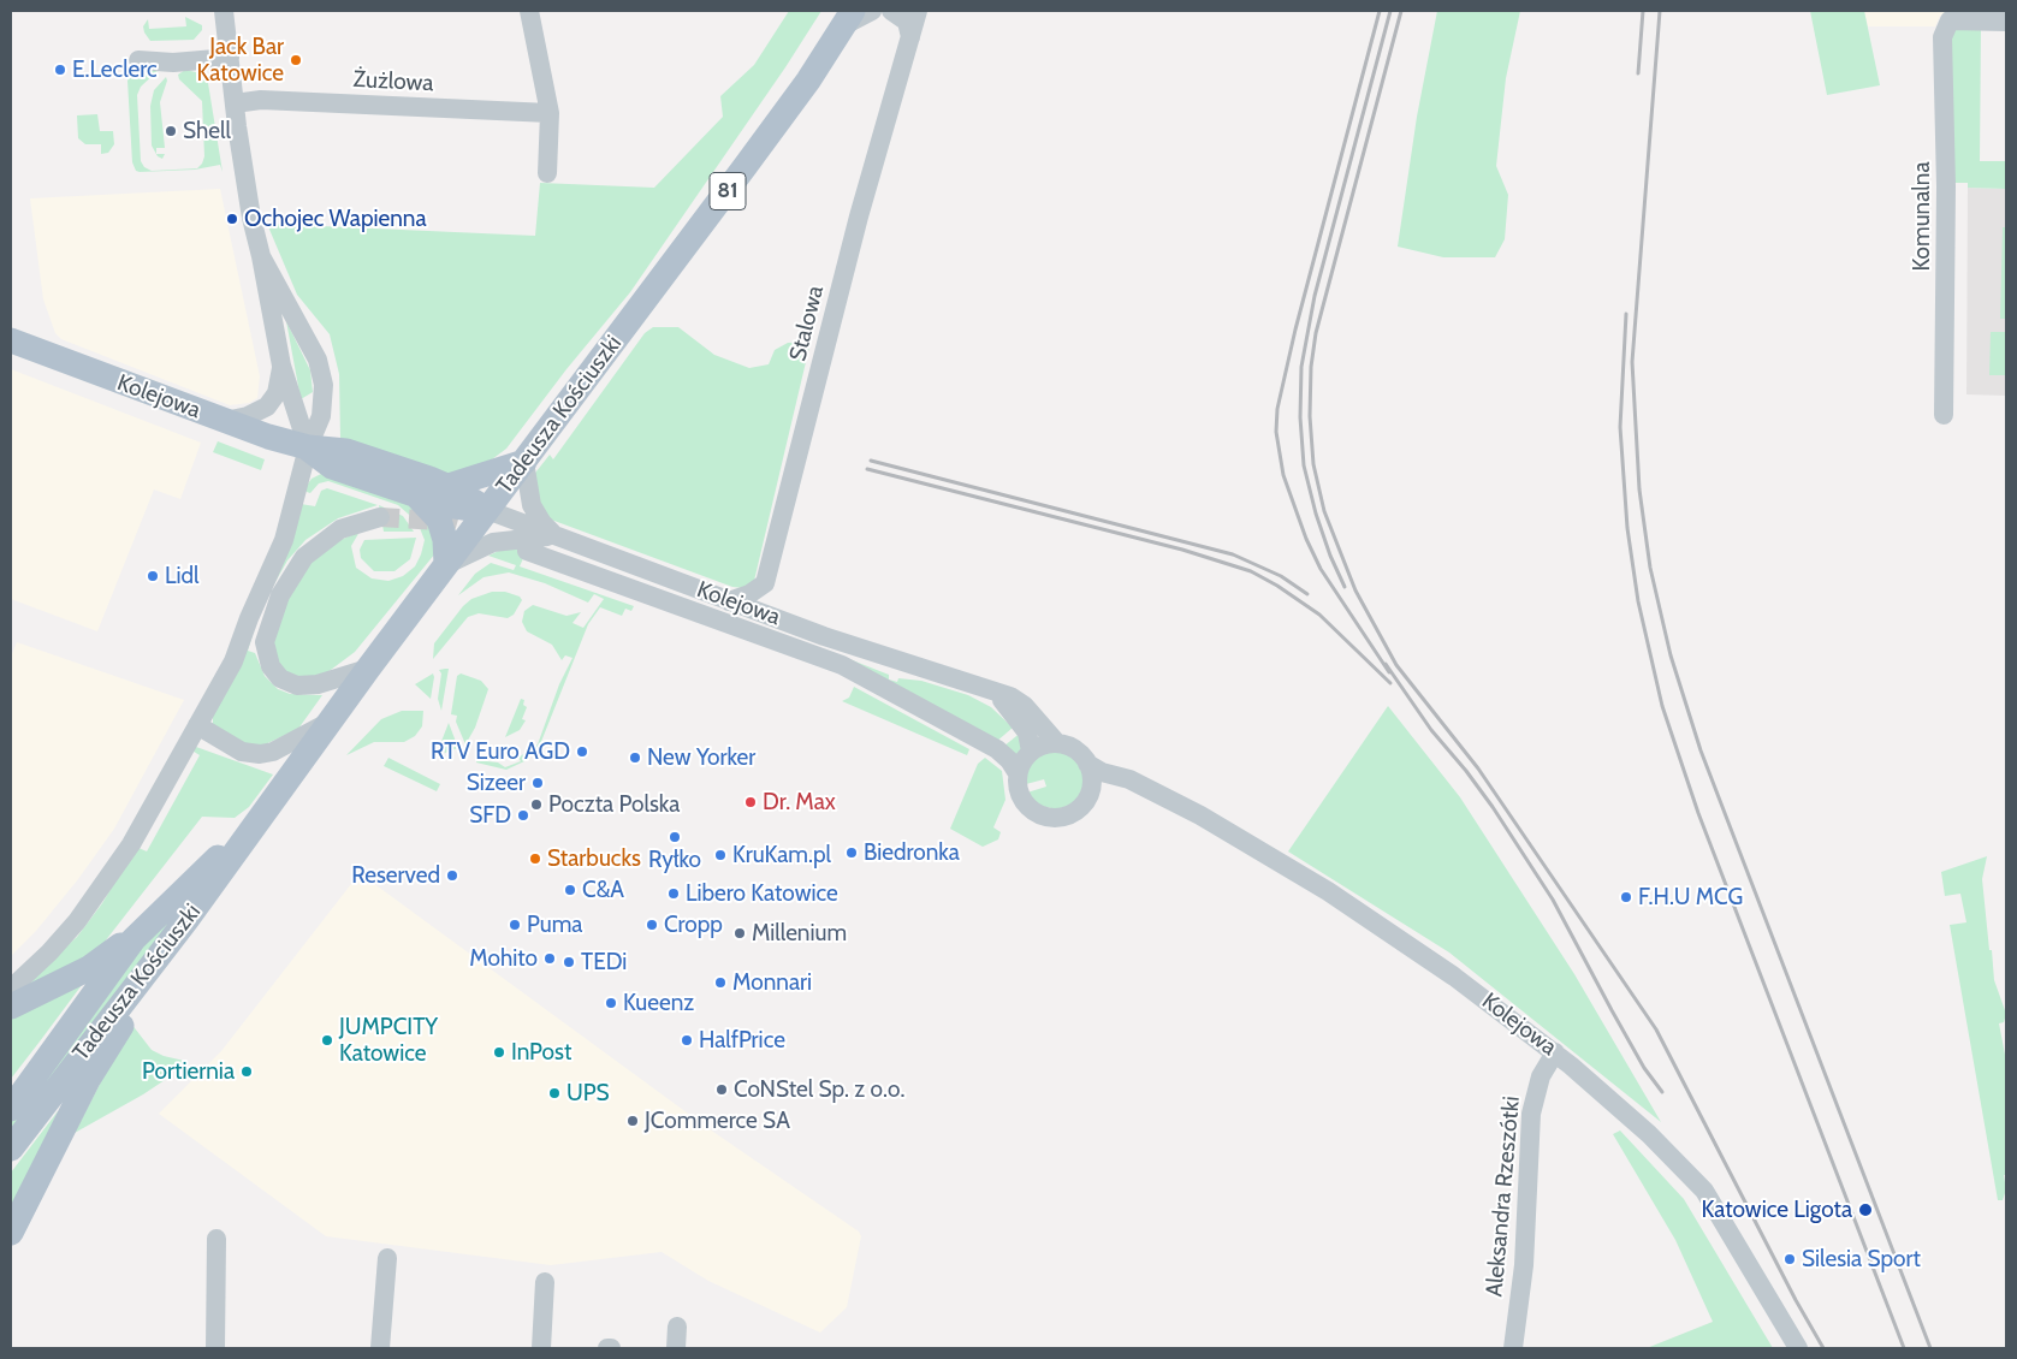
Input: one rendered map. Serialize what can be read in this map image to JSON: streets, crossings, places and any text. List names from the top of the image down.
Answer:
{
  "streets": {
    "main road": ["81", "Kolejowa", "Tadeusza Kościuszki"],
    "street": [
      "Żużlowa",
      "Komunalna",
      "Stalowa",
      "Aleksandra Rzeszótki"
    ]
  },
  "crossings": [
    ["Kolejowa", "Tadeusza Kościuszki"],
    ["Kolejowa", "Aleksandra Rzeszótki"]
  ],
  "places": [
    "Jack Bar Katowice",
    "E.Leclerc",
    "Shell",
    "Ochojec Wapienna",
    "Lidl",
    "RTV Euro AGD",
    "New Yorker",
    "Sizeer",
    "Dr. Max",
    "Poczta Polska",
    "SFD",
    "Ryłko",
    "Biedronka",
    "KruKam.pl",
    "Starbucks",
    "Reserved",
    "C&A",
    "Libero Katowice",
    "F.H.U MCG",
    "Puma",
    "Cropp",
    "Millenium",
    "Mohito",
    "TEDi",
    "Monnari",
    "Kueenz",
    "JUMPCITY Katowice",
    "HalfPrice",
    "InPost",
    "Portiernia",
    "CoNStel Sp. z o.o.",
    "UPS",
    "JCommerce SA",
    "Katowice Ligota",
    "Silesia Sport"
  ]
}
